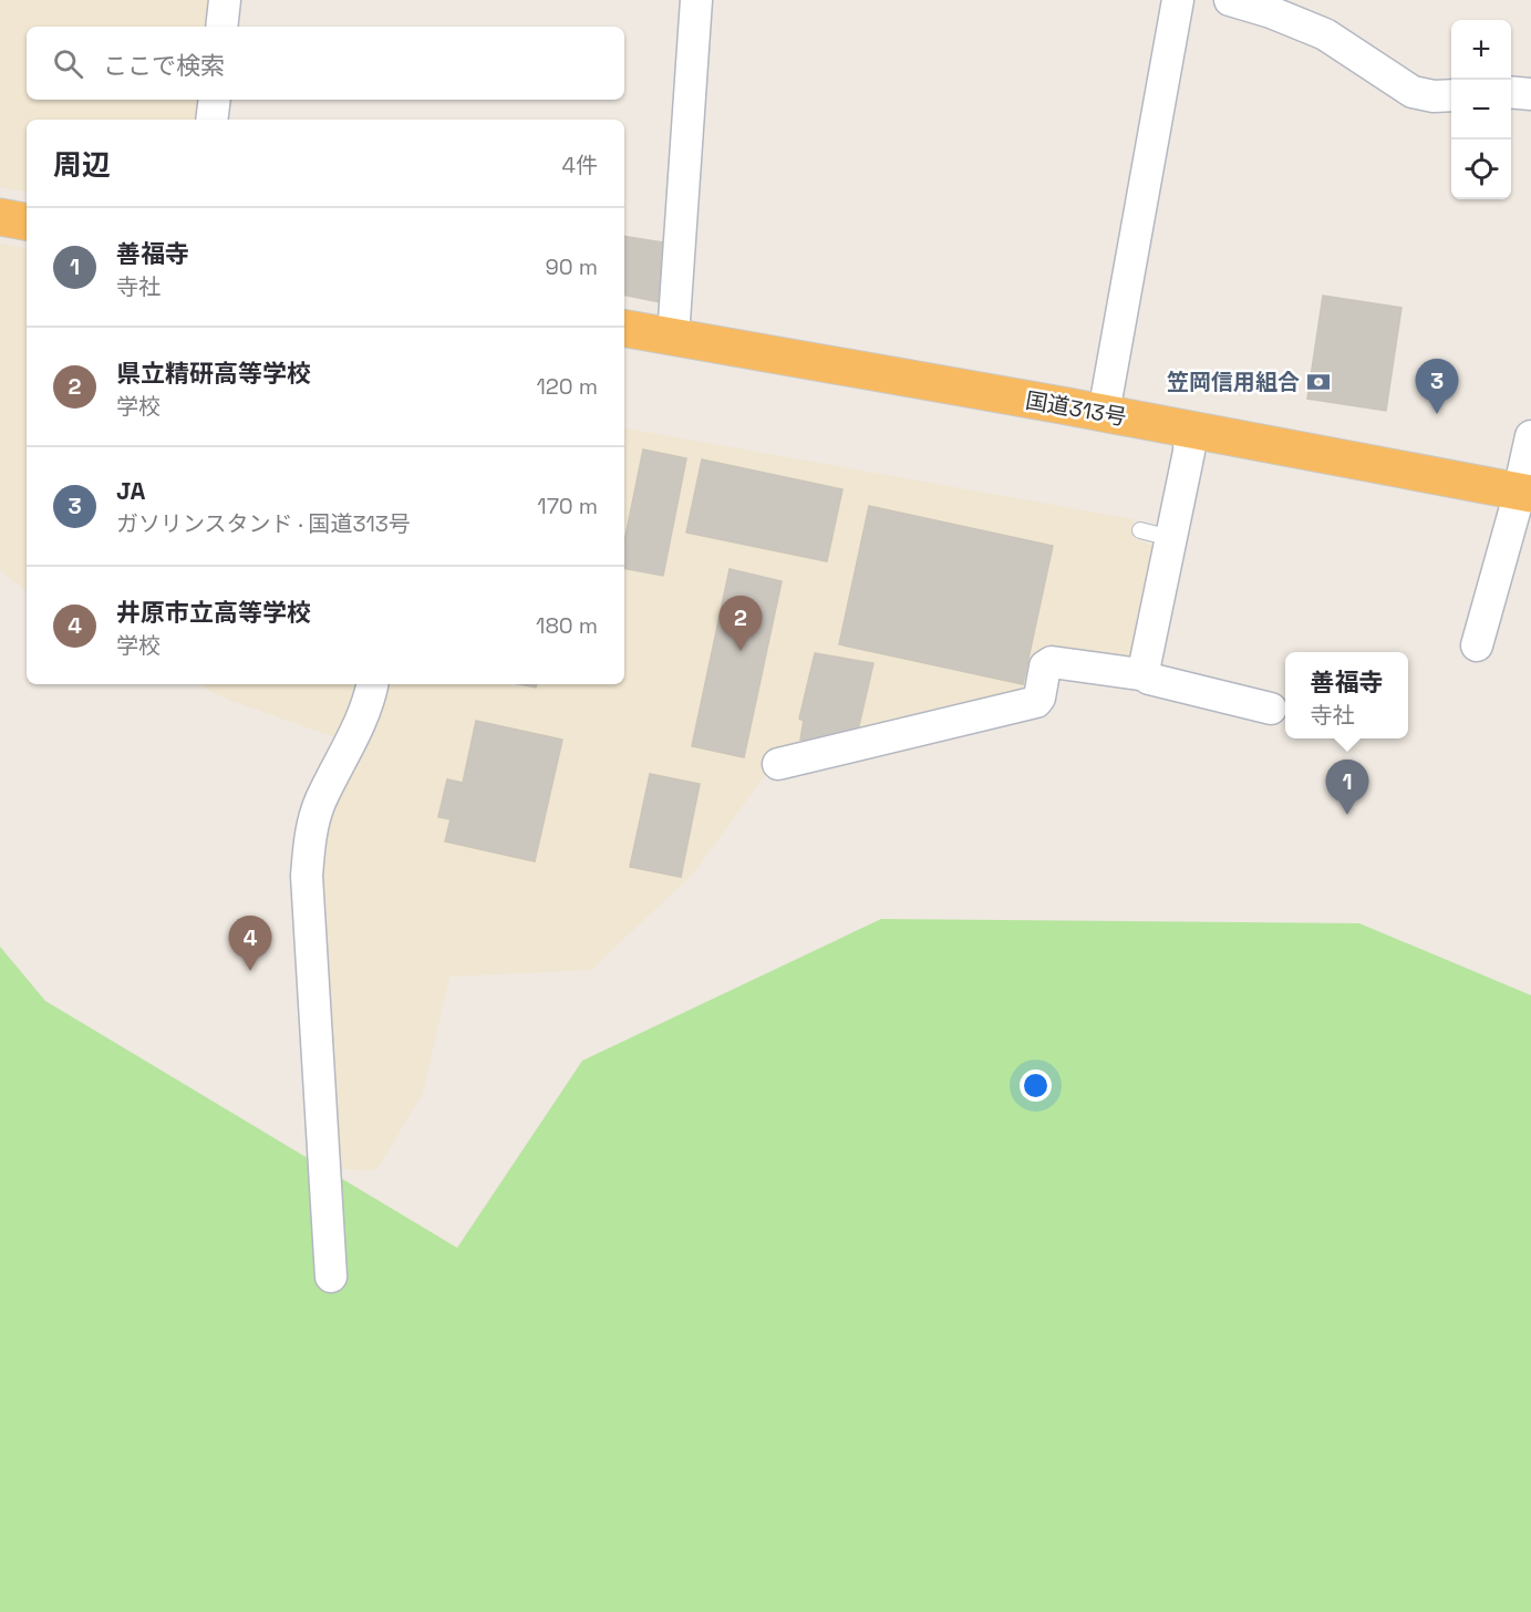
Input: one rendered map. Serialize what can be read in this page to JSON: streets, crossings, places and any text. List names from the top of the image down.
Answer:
{
  "streets": {
    "highway": ["国道313号"]
  },
  "places": {
    "bank": ["笠岡信用組合"]
  },
  "page": {
    "map_buttons": ["+", "−"],
    "search": "ここで検索",
    "heading": ["周辺", "4件"],
    "list": [
      {
        "mark": "1",
        "name": "善福寺",
        "note": "寺社",
        "value": "90 m"
      },
      {
        "mark": "2",
        "name": "県立精研高等学校",
        "note": "学校",
        "value": "120 m"
      },
      {
        "mark": "3",
        "name": "JA",
        "note": "ガソリンスタンド · 国道313号",
        "value": "170 m"
      },
      {
        "mark": "4",
        "name": "井原市立高等学校",
        "note": "学校",
        "value": "180 m"
      }
    ],
    "pins": [
      "3",
      "2",
      "1",
      "4"
    ],
    "popup": ["善福寺", "寺社"]
  }
}
